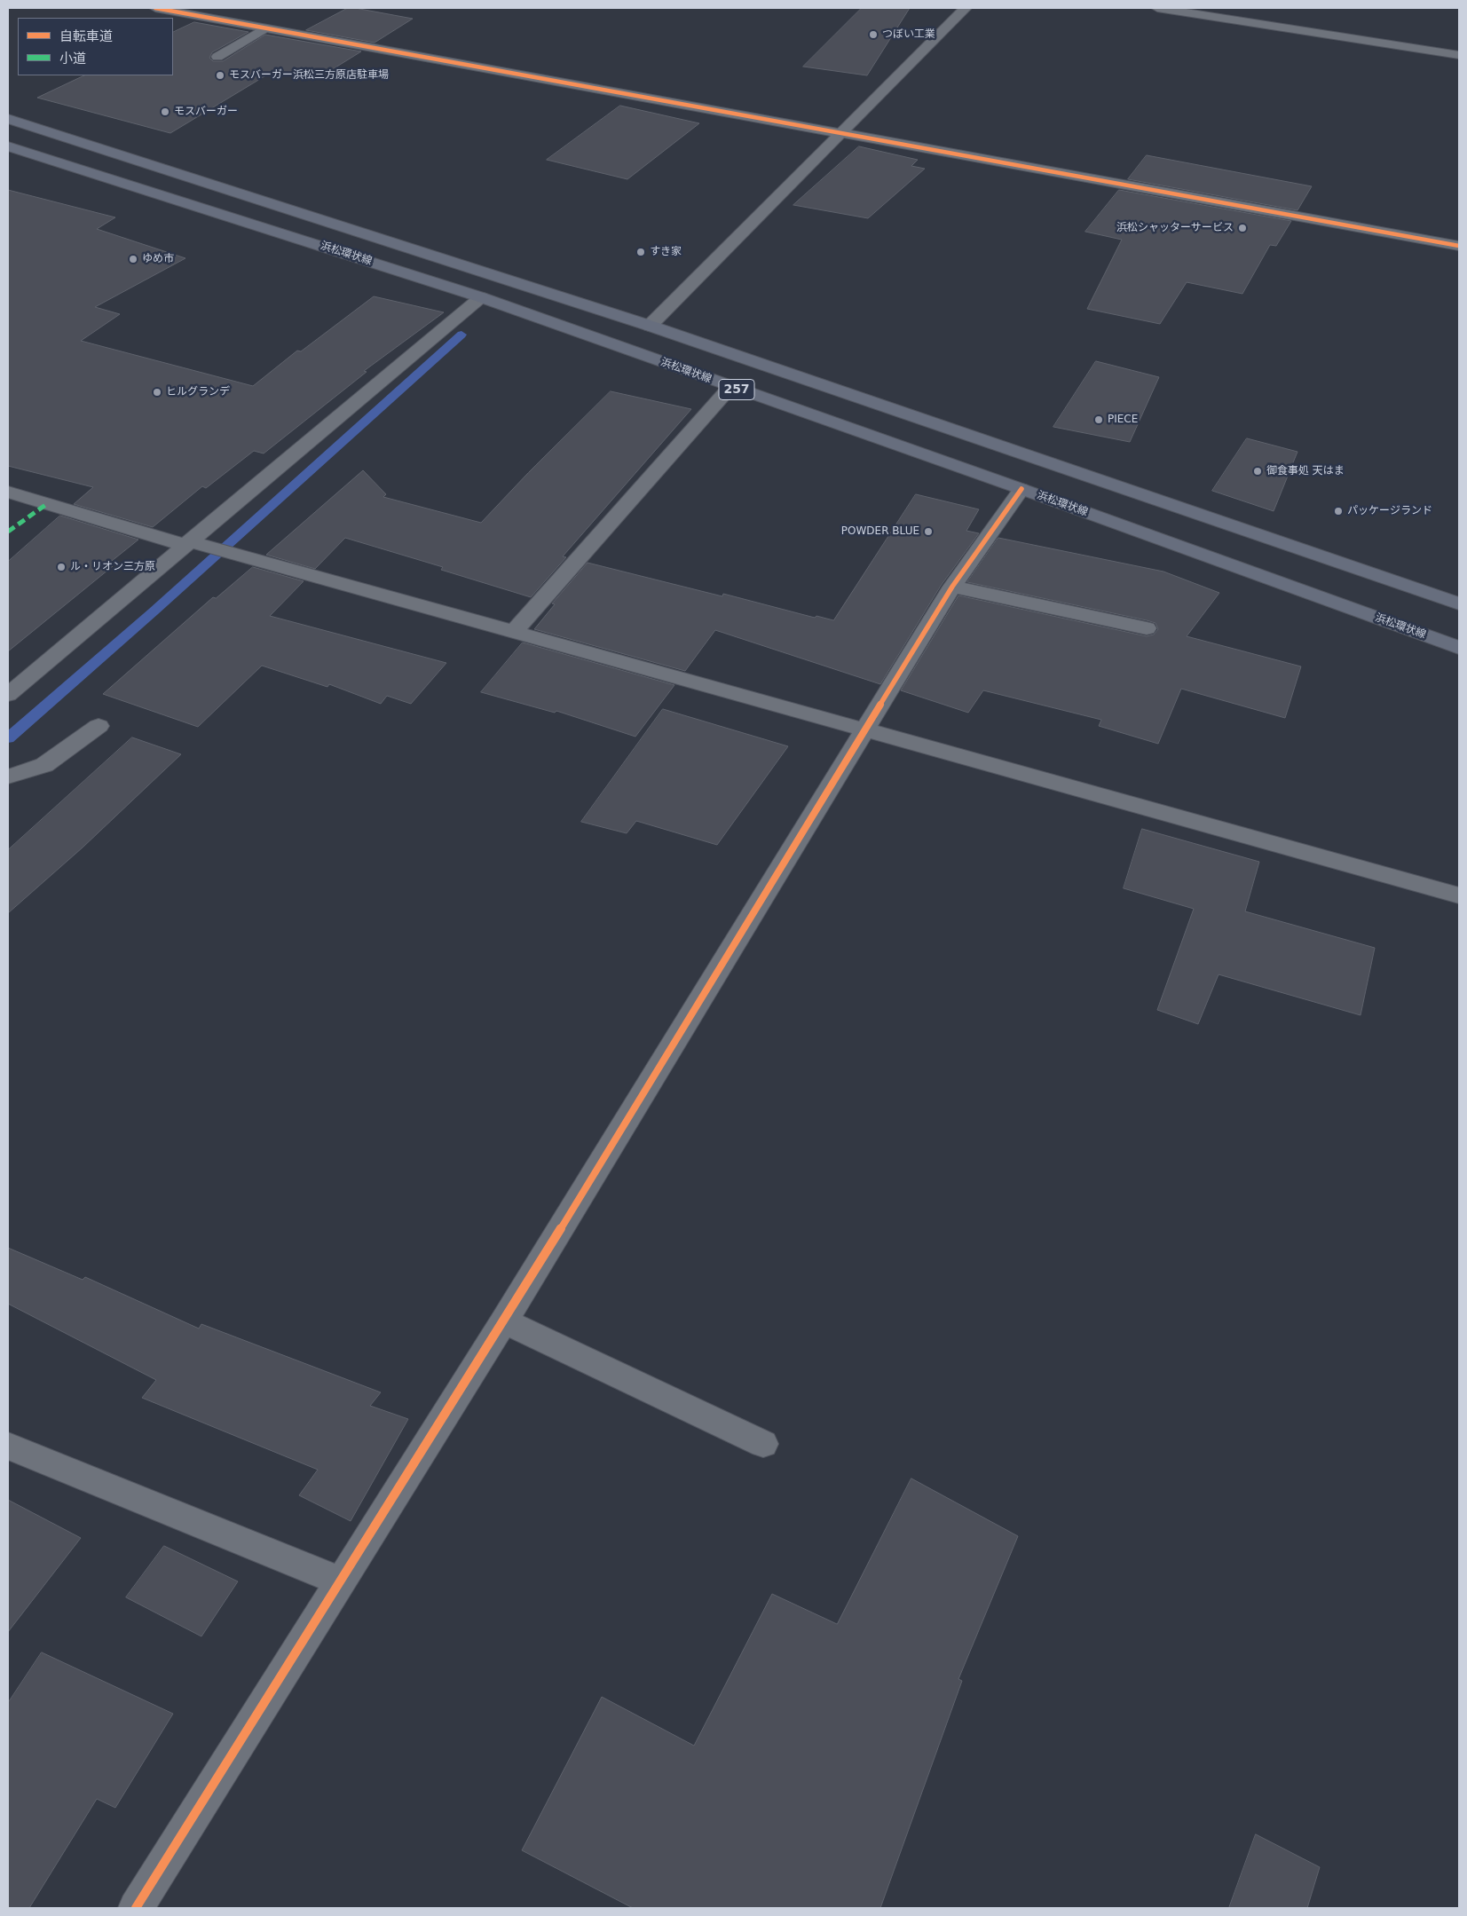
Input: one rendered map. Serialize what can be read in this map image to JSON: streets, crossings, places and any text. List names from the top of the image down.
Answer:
{
  "streets": {
    "highway": ["浜松環状線", "257"]
  },
  "places": [
    "つぼい工業",
    "モスバーガー浜松三方原店駐車場",
    "モスバーガー",
    "浜松シャッターサービス",
    "すき家",
    "ゆめ市",
    "ヒルグランデ",
    "PIECE",
    "御食事処 天はま",
    "パッケージランド",
    "POWDER BLUE",
    "ル・リオン三方原"
  ],
  "legend": ["自転車道", "小道"]
}
